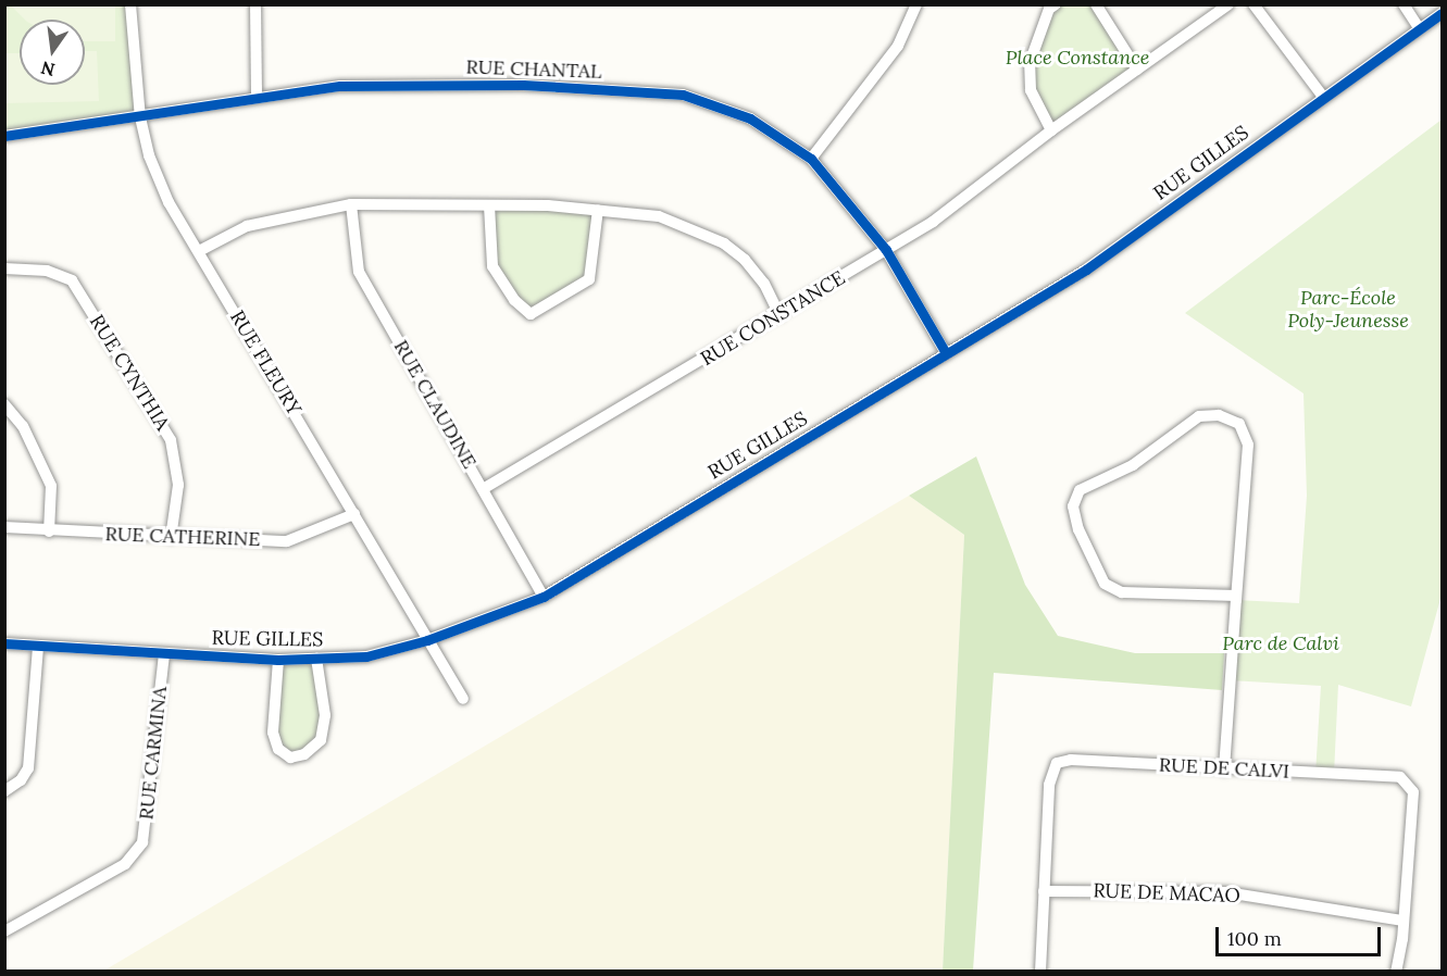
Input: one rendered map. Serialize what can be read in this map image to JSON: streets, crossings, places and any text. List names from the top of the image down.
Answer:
{
  "streets": {
    "street": [
      "RUE CHANTAL",
      "RUE GILLES",
      "RUE CONSTANCE",
      "RUE FLEURY",
      "RUE CYNTHIA",
      "RUE CLAUDINE",
      "RUE CATHERINE",
      "RUE CARMINA",
      "RUE DE CALVI",
      "RUE DE MACAO"
    ]
  },
  "crossings": [
    ["RUE CHANTAL", "RUE GILLES"],
    ["RUE CHANTAL", "RUE CONSTANCE"],
    ["RUE CHANTAL", "RUE FLEURY"],
    ["RUE GILLES", "RUE FLEURY"],
    ["RUE GILLES", "RUE CLAUDINE"],
    ["RUE GILLES", "RUE CARMINA"],
    ["RUE CONSTANCE", "RUE CLAUDINE"],
    ["RUE FLEURY", "RUE CATHERINE"],
    ["RUE CYNTHIA", "RUE CATHERINE"],
    ["RUE DE CALVI", "RUE DE MACAO"]
  ],
  "parks": ["Place Constance", "Parc-École Poly-Jeunesse", "Parc de Calvi"],
  "scale_bar": "100 m",
  "north": "bottom"
}
